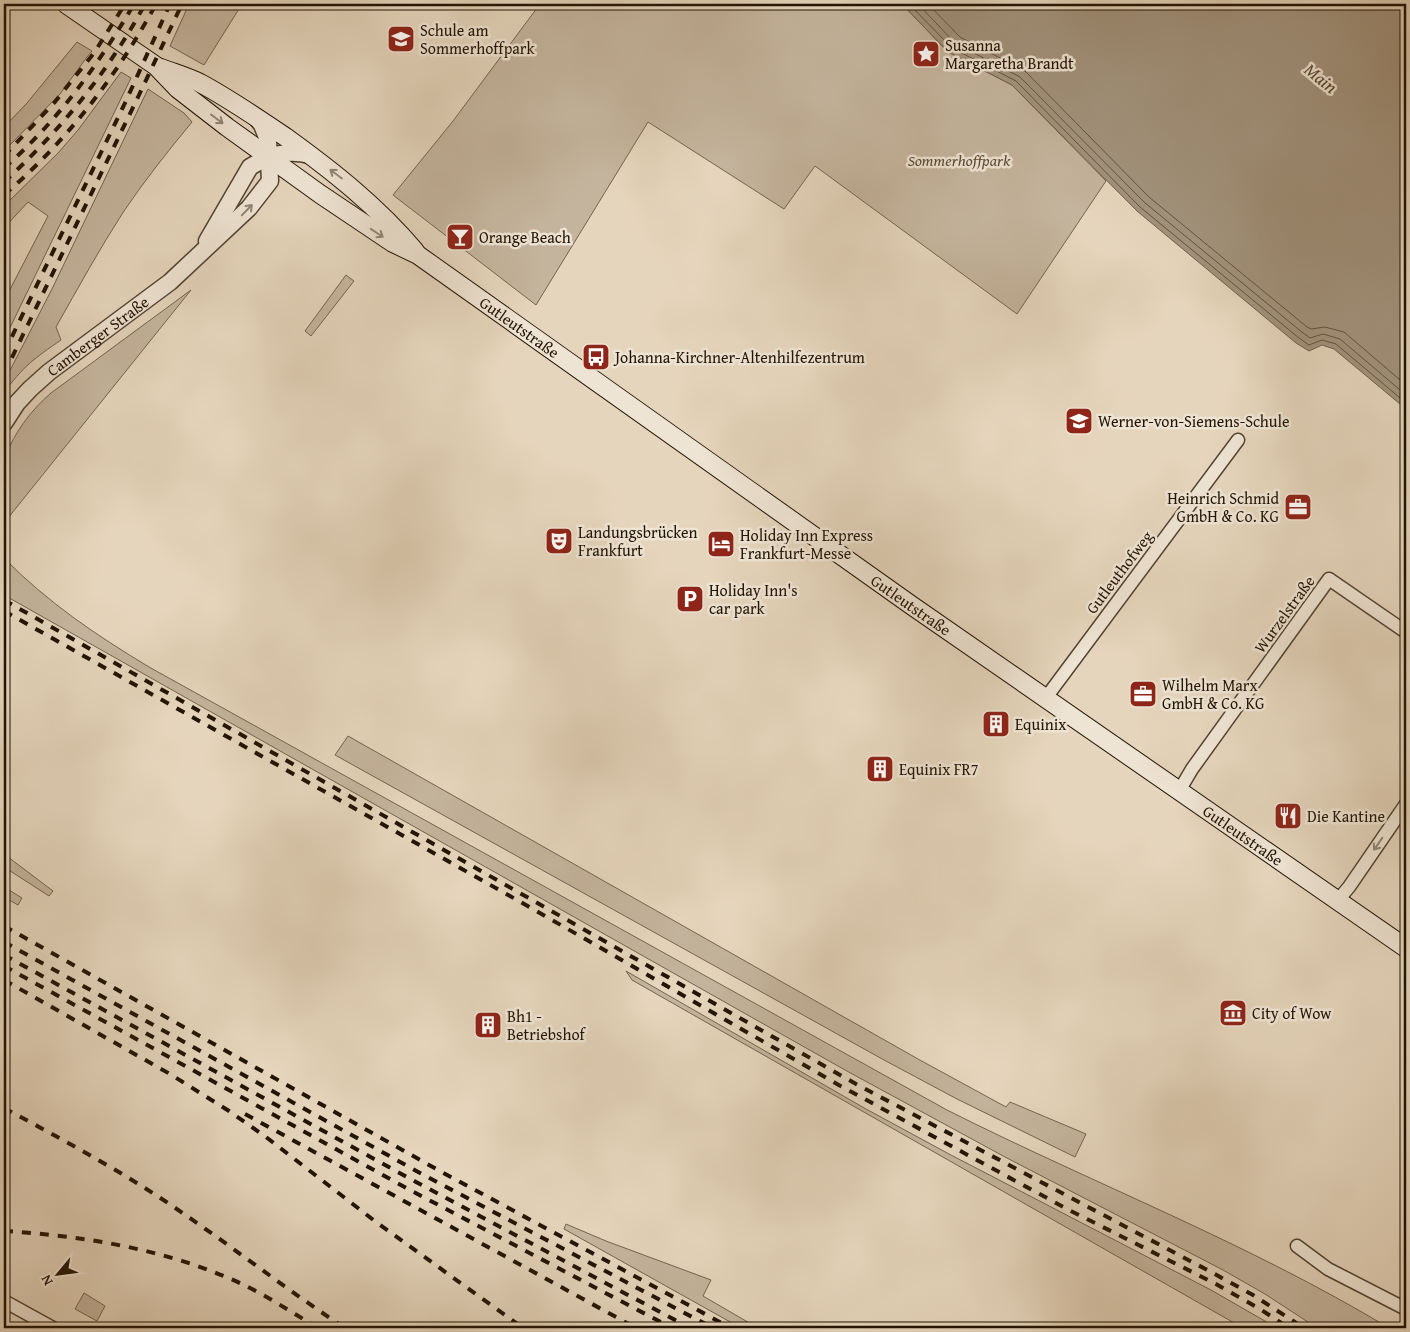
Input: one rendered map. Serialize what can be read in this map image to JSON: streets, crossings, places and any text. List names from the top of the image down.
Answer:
{
  "streets": {
    "main road": ["Gutleutstraße"],
    "street": ["Camberger Straße", "Gutleuthofweg", "Wurzelstraße"]
  },
  "crossings": [
    ["Gutleutstraße", "Gutleuthofweg"],
    ["Gutleutstraße", "Wurzelstraße"]
  ],
  "water": ["Main"],
  "parks": ["Sommerhoffpark"],
  "places": {
    "school or university": ["Schule am Sommerhoffpark", "Werner-von-Siemens-Schule"],
    "place": ["Susanna Margaretha Brandt"],
    "bar": ["Orange Beach"],
    "bus stop": ["Johanna-Kirchner-Altenhilfezentrum"],
    "office": ["Heinrich Schmid GmbH & Co. KG", "Wilhelm Marx GmbH & Co. KG"],
    "theatre": ["Landungsbrücken Frankfurt"],
    "hotel": ["Holiday Inn Express Frankfurt-Messe"],
    "parking": ["Holiday Inn's car park"],
    "building": ["Equinix", "Equinix FR7", "Bh1 - Betriebshof"],
    "restaurant": ["Die Kantine"],
    "museum": ["City of Wow"]
  },
  "north": "bottom left"
}
